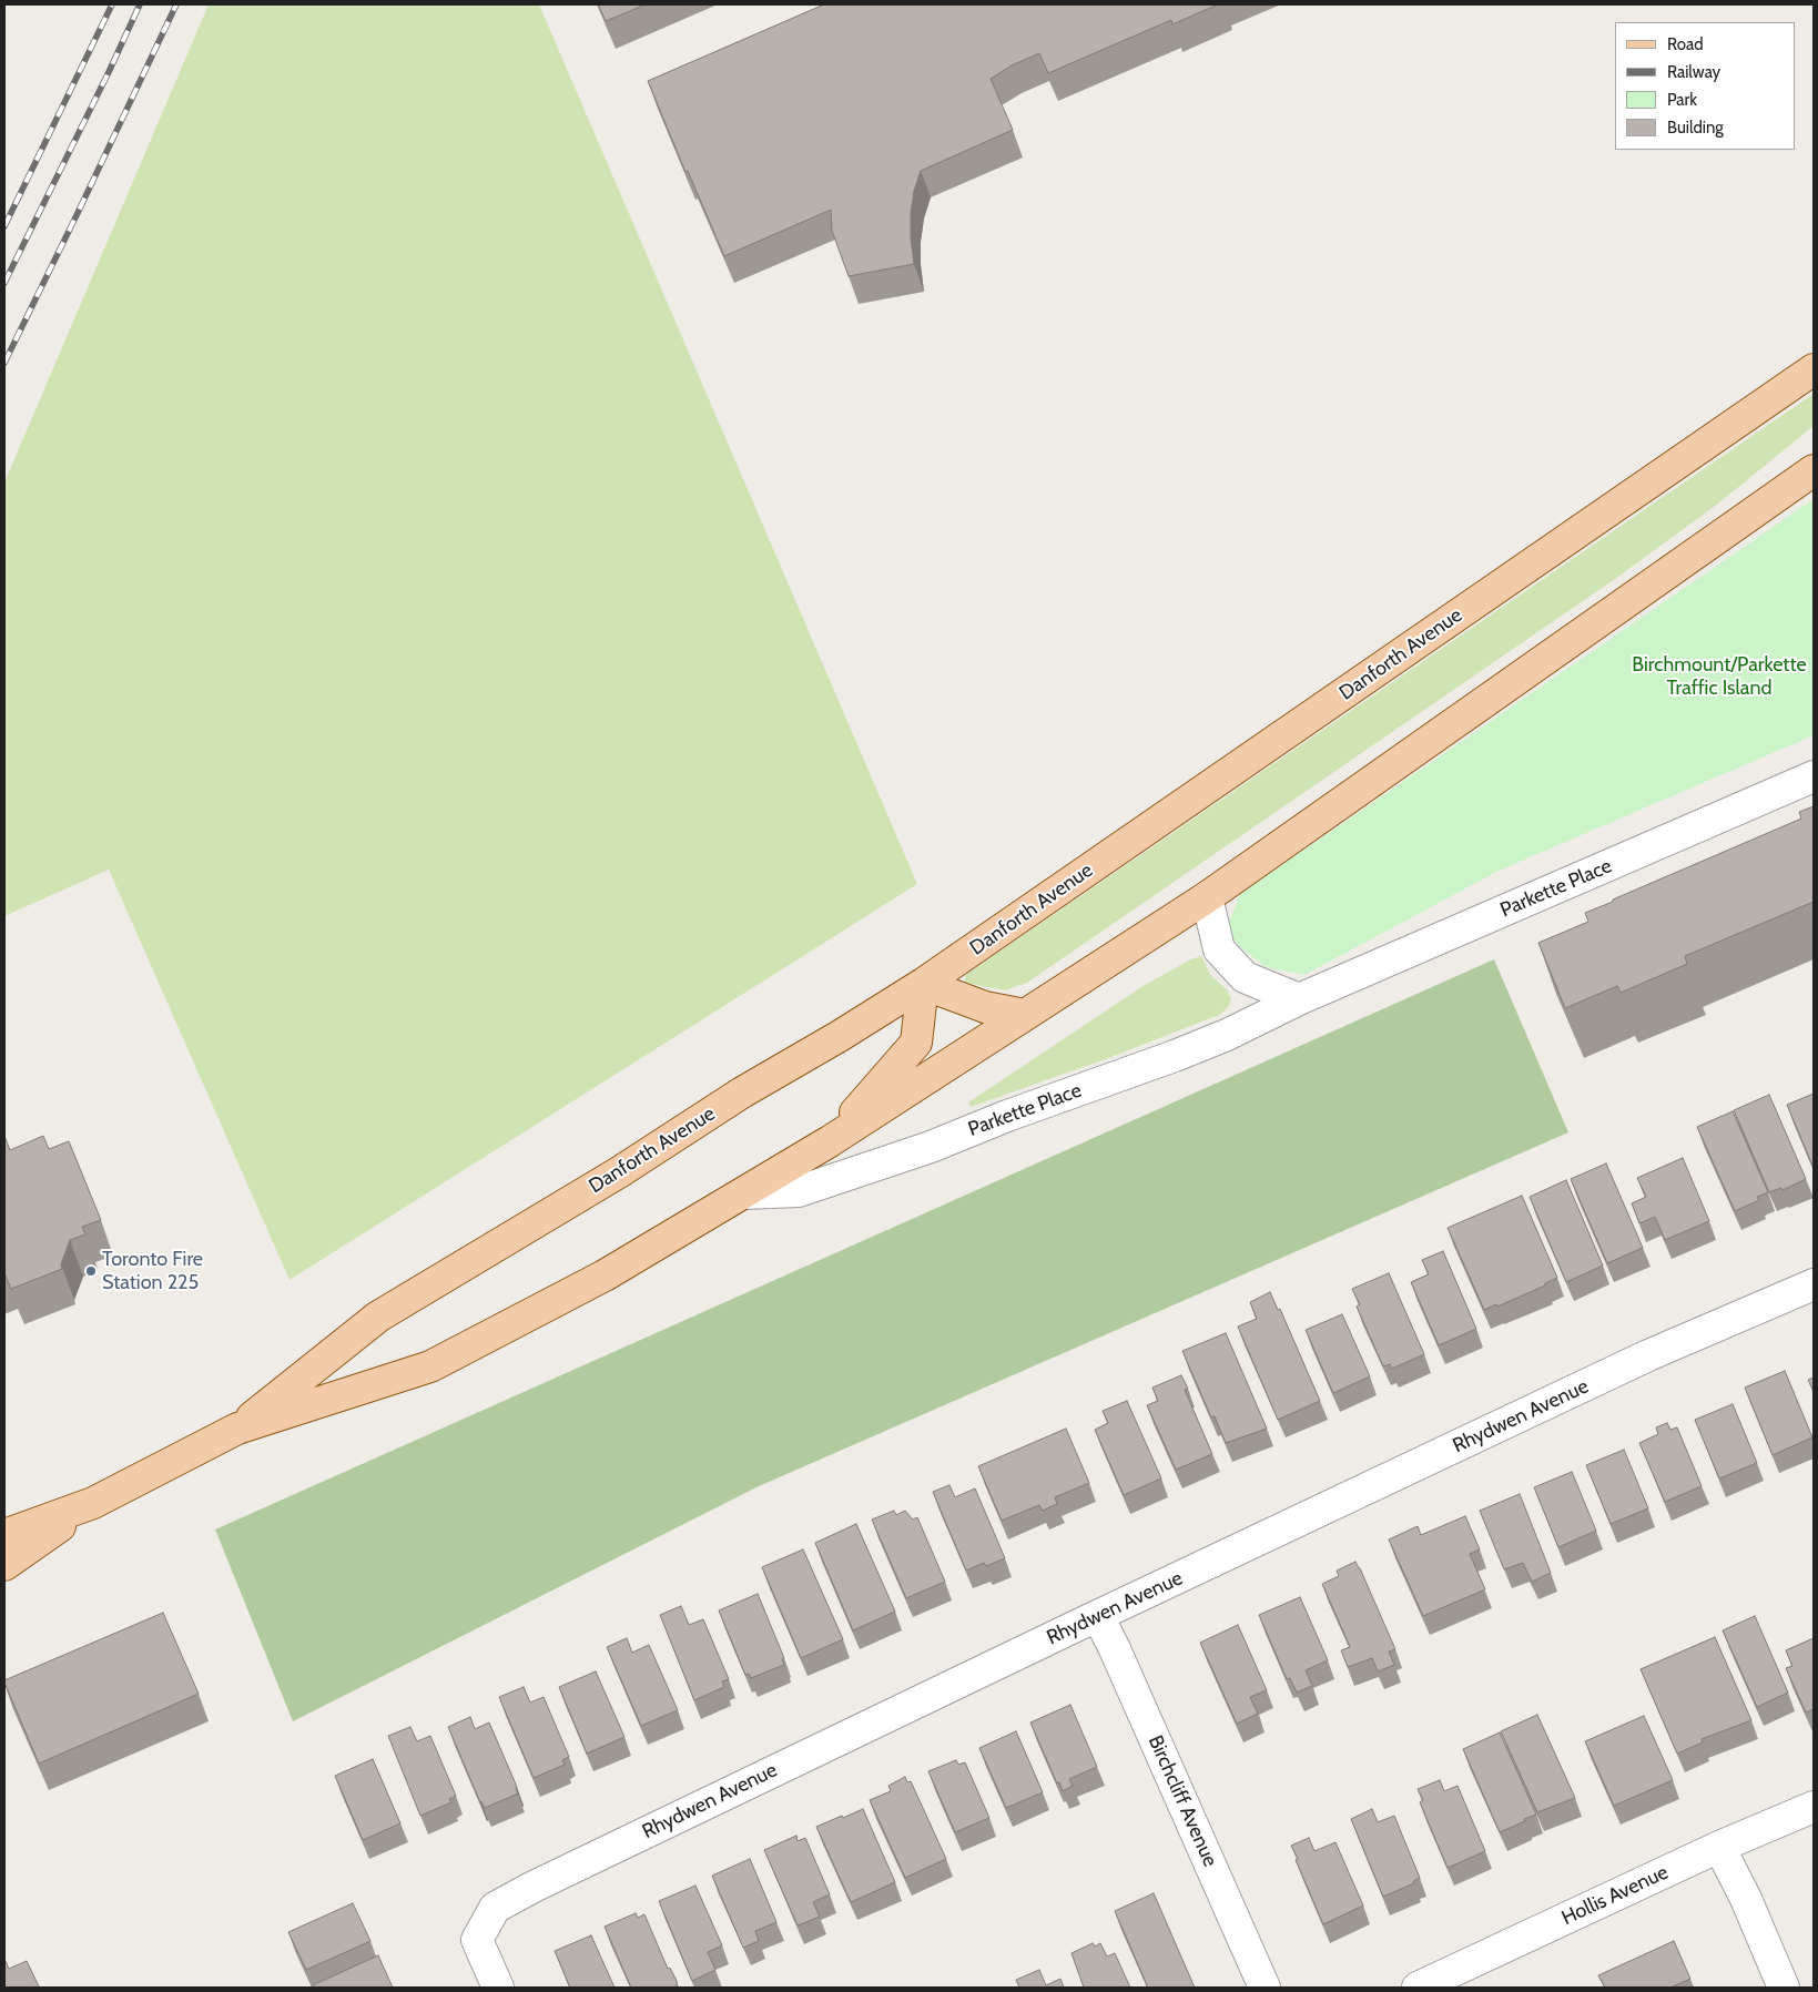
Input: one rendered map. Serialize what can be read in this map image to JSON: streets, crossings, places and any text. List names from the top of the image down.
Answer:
{
  "streets": {
    "main road": ["Danforth Avenue"],
    "street": [
      "Parkette Place",
      "Rhydwen Avenue",
      "Birchcliff Avenue",
      "Hollis Avenue"
    ]
  },
  "crossings": [
    ["Danforth Avenue", "Parkette Place"],
    ["Rhydwen Avenue", "Birchcliff Avenue"]
  ],
  "parks": ["Birchmount/Parkette Traffic Island"],
  "places": ["Toronto Fire Station 225"],
  "legend": [
    "Road",
    "Railway",
    "Park",
    "Building"
  ]
}
